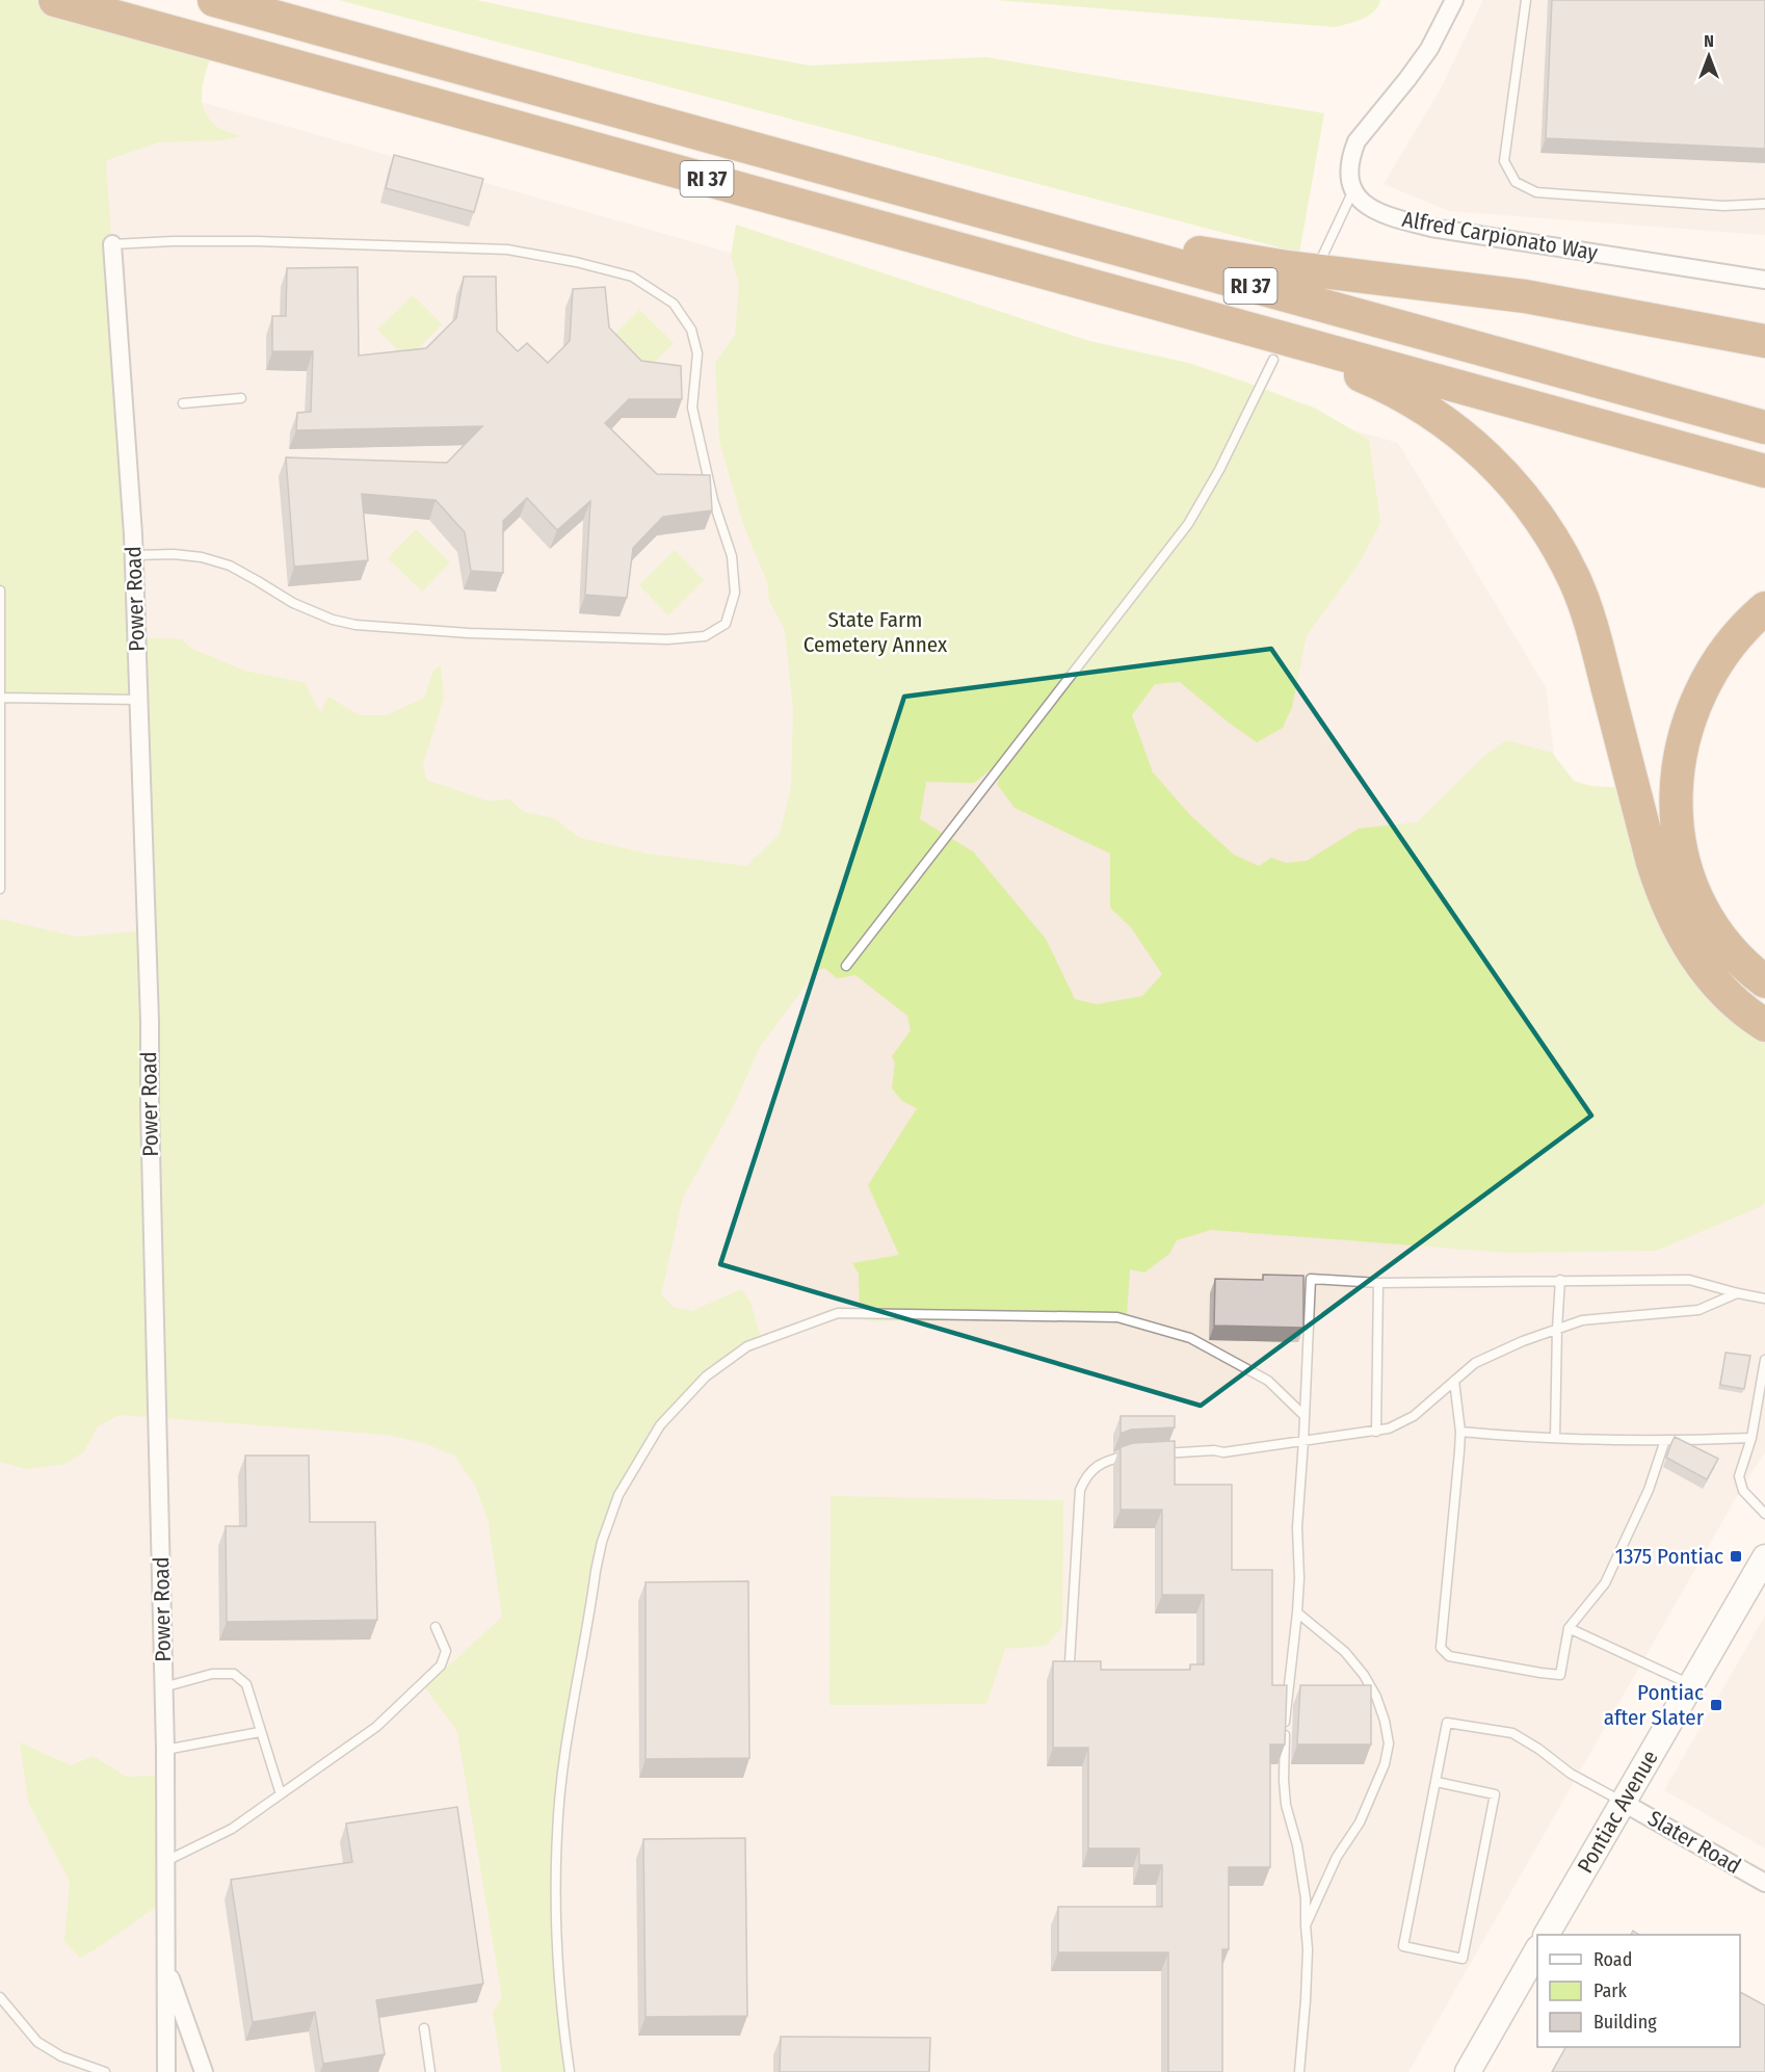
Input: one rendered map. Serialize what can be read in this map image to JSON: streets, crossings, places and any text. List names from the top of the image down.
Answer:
{
  "streets": {
    "highway": ["RI 37"],
    "main road": ["Pontiac Avenue"],
    "street": ["Alfred Carpionato Way", "Power Road", "Slater Road"]
  },
  "crossings": [
    ["Pontiac Avenue", "Slater Road"]
  ],
  "parks": ["State Farm Cemetery Annex"],
  "places": {
    "transit": ["1375 Pontiac", "Pontiac after Slater"]
  },
  "legend": ["Road", "Park", "Building"],
  "north": "top"
}
